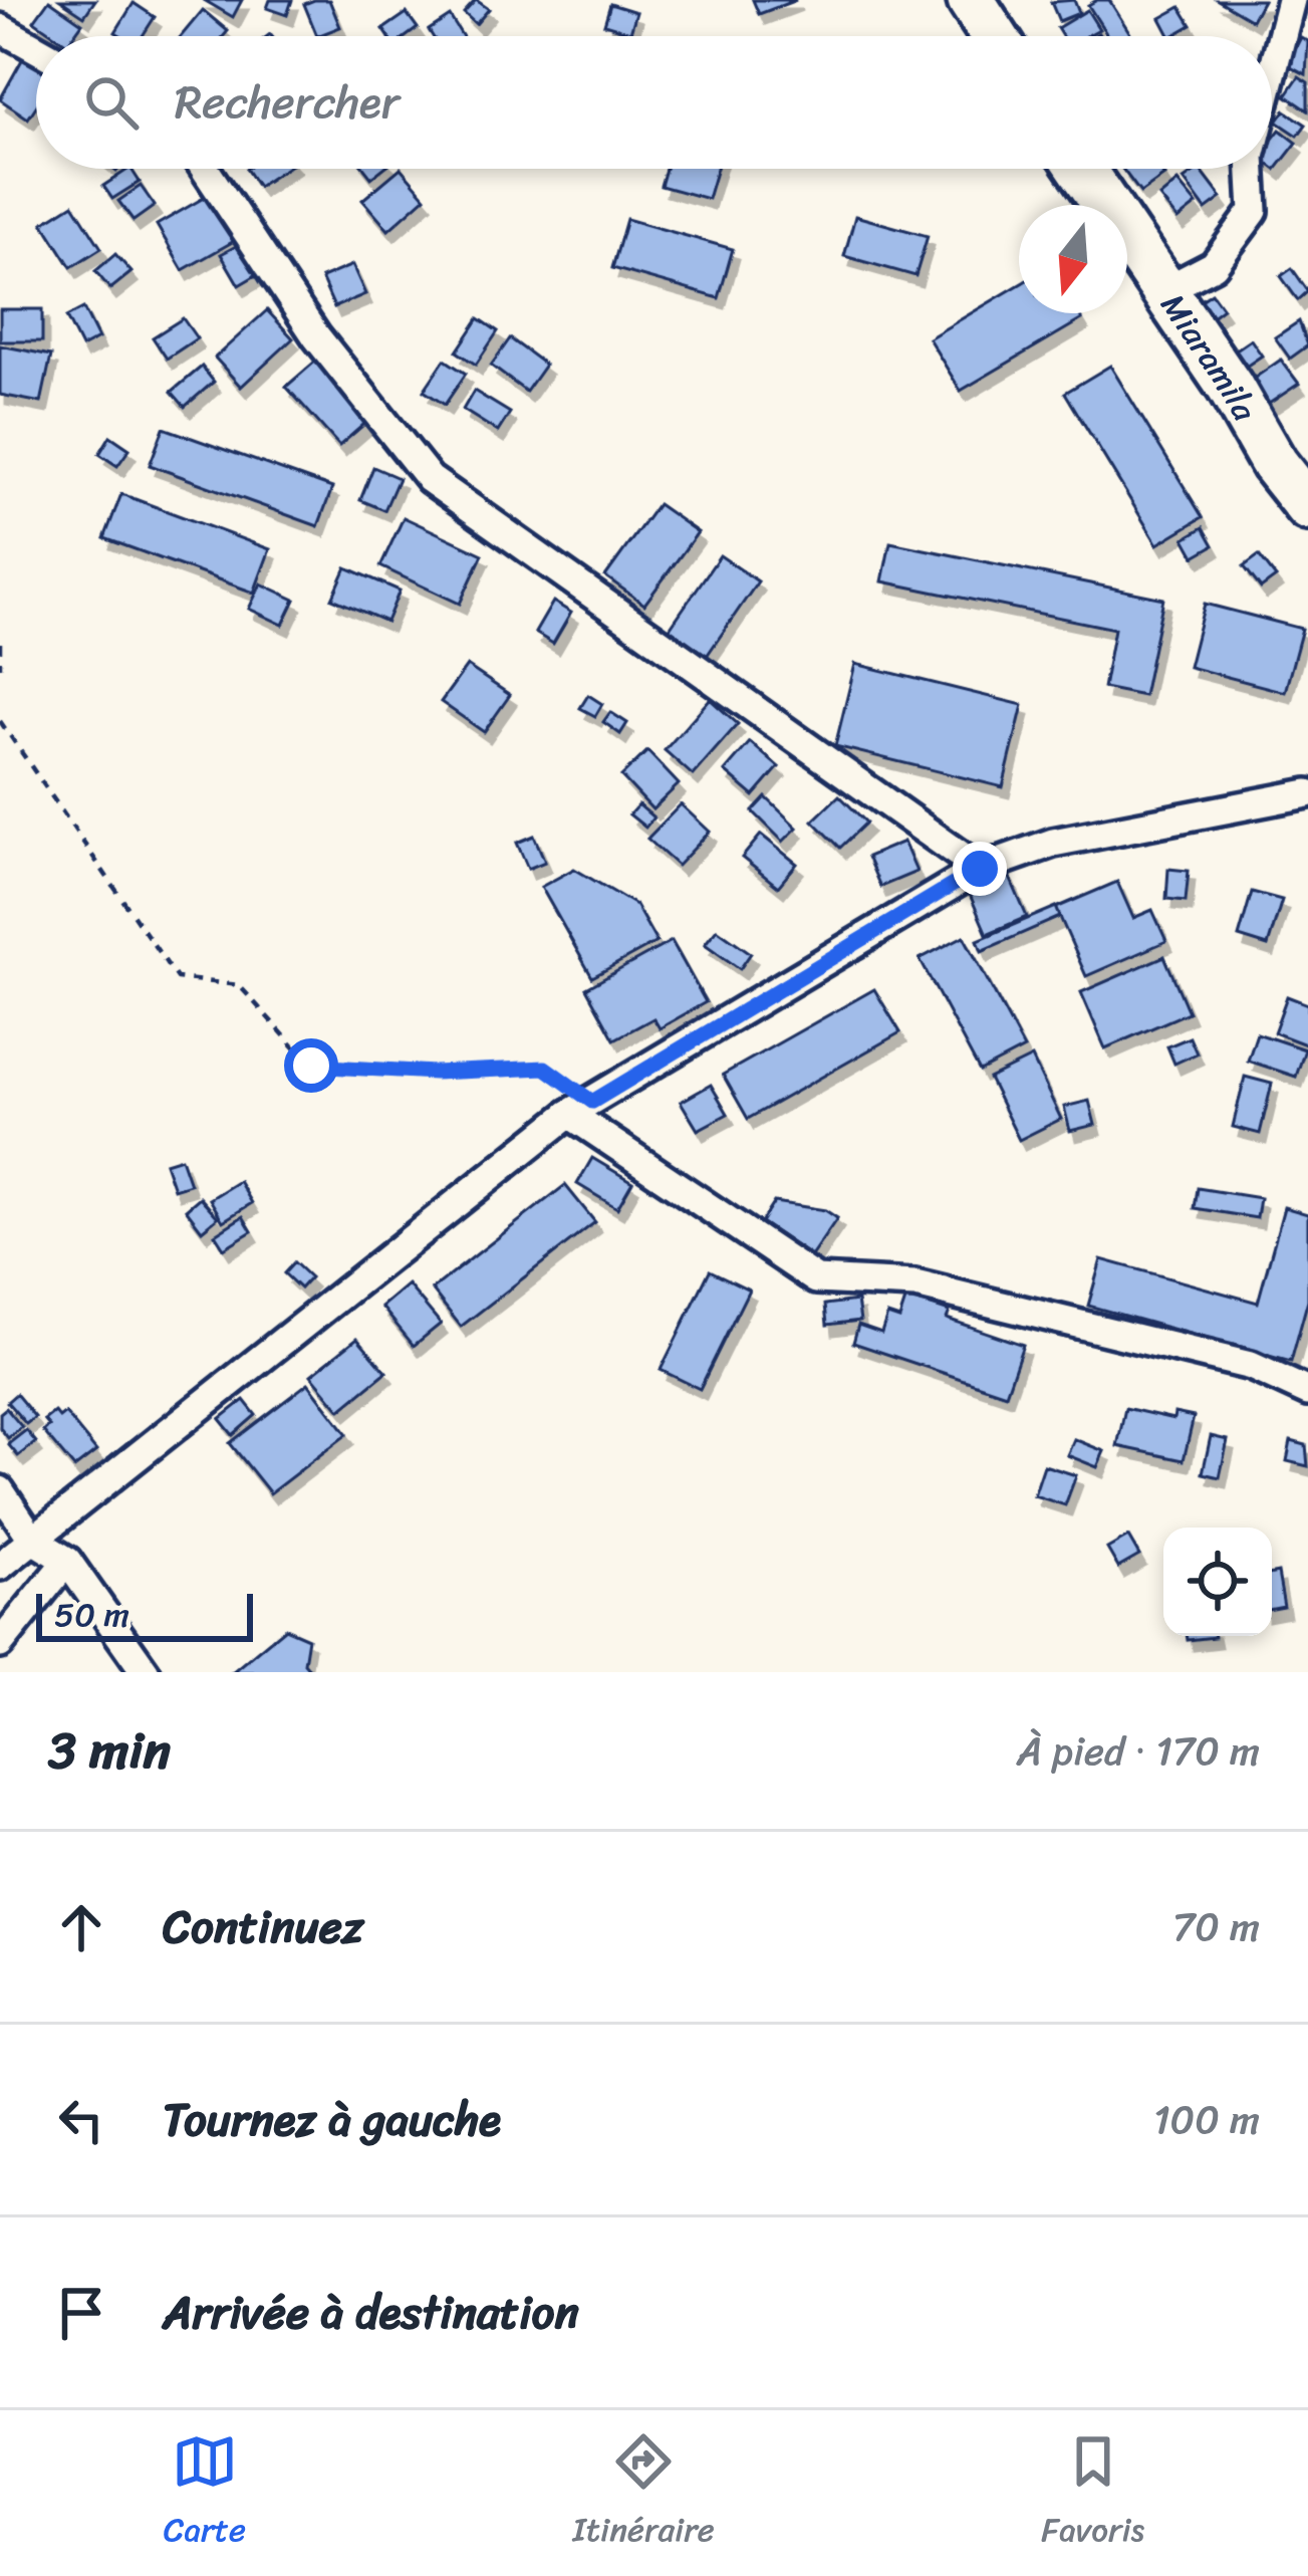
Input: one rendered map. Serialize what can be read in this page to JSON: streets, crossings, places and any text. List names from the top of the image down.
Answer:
{
  "streets": {
    "main road": ["Miaramila"]
  },
  "scale_bar": "50 m",
  "north": "bottom",
  "page": {
    "search": "Rechercher",
    "scale": "50 m",
    "heading": ["3 min", "À pied · 170 m"],
    "list": [
      ["Continuez", "70 m"],
      ["Tournez à gauche", "100 m"],
      "Arrivée à destination"
    ],
    "nav": ["Carte", "Itinéraire", "Favoris"]
  }
}
